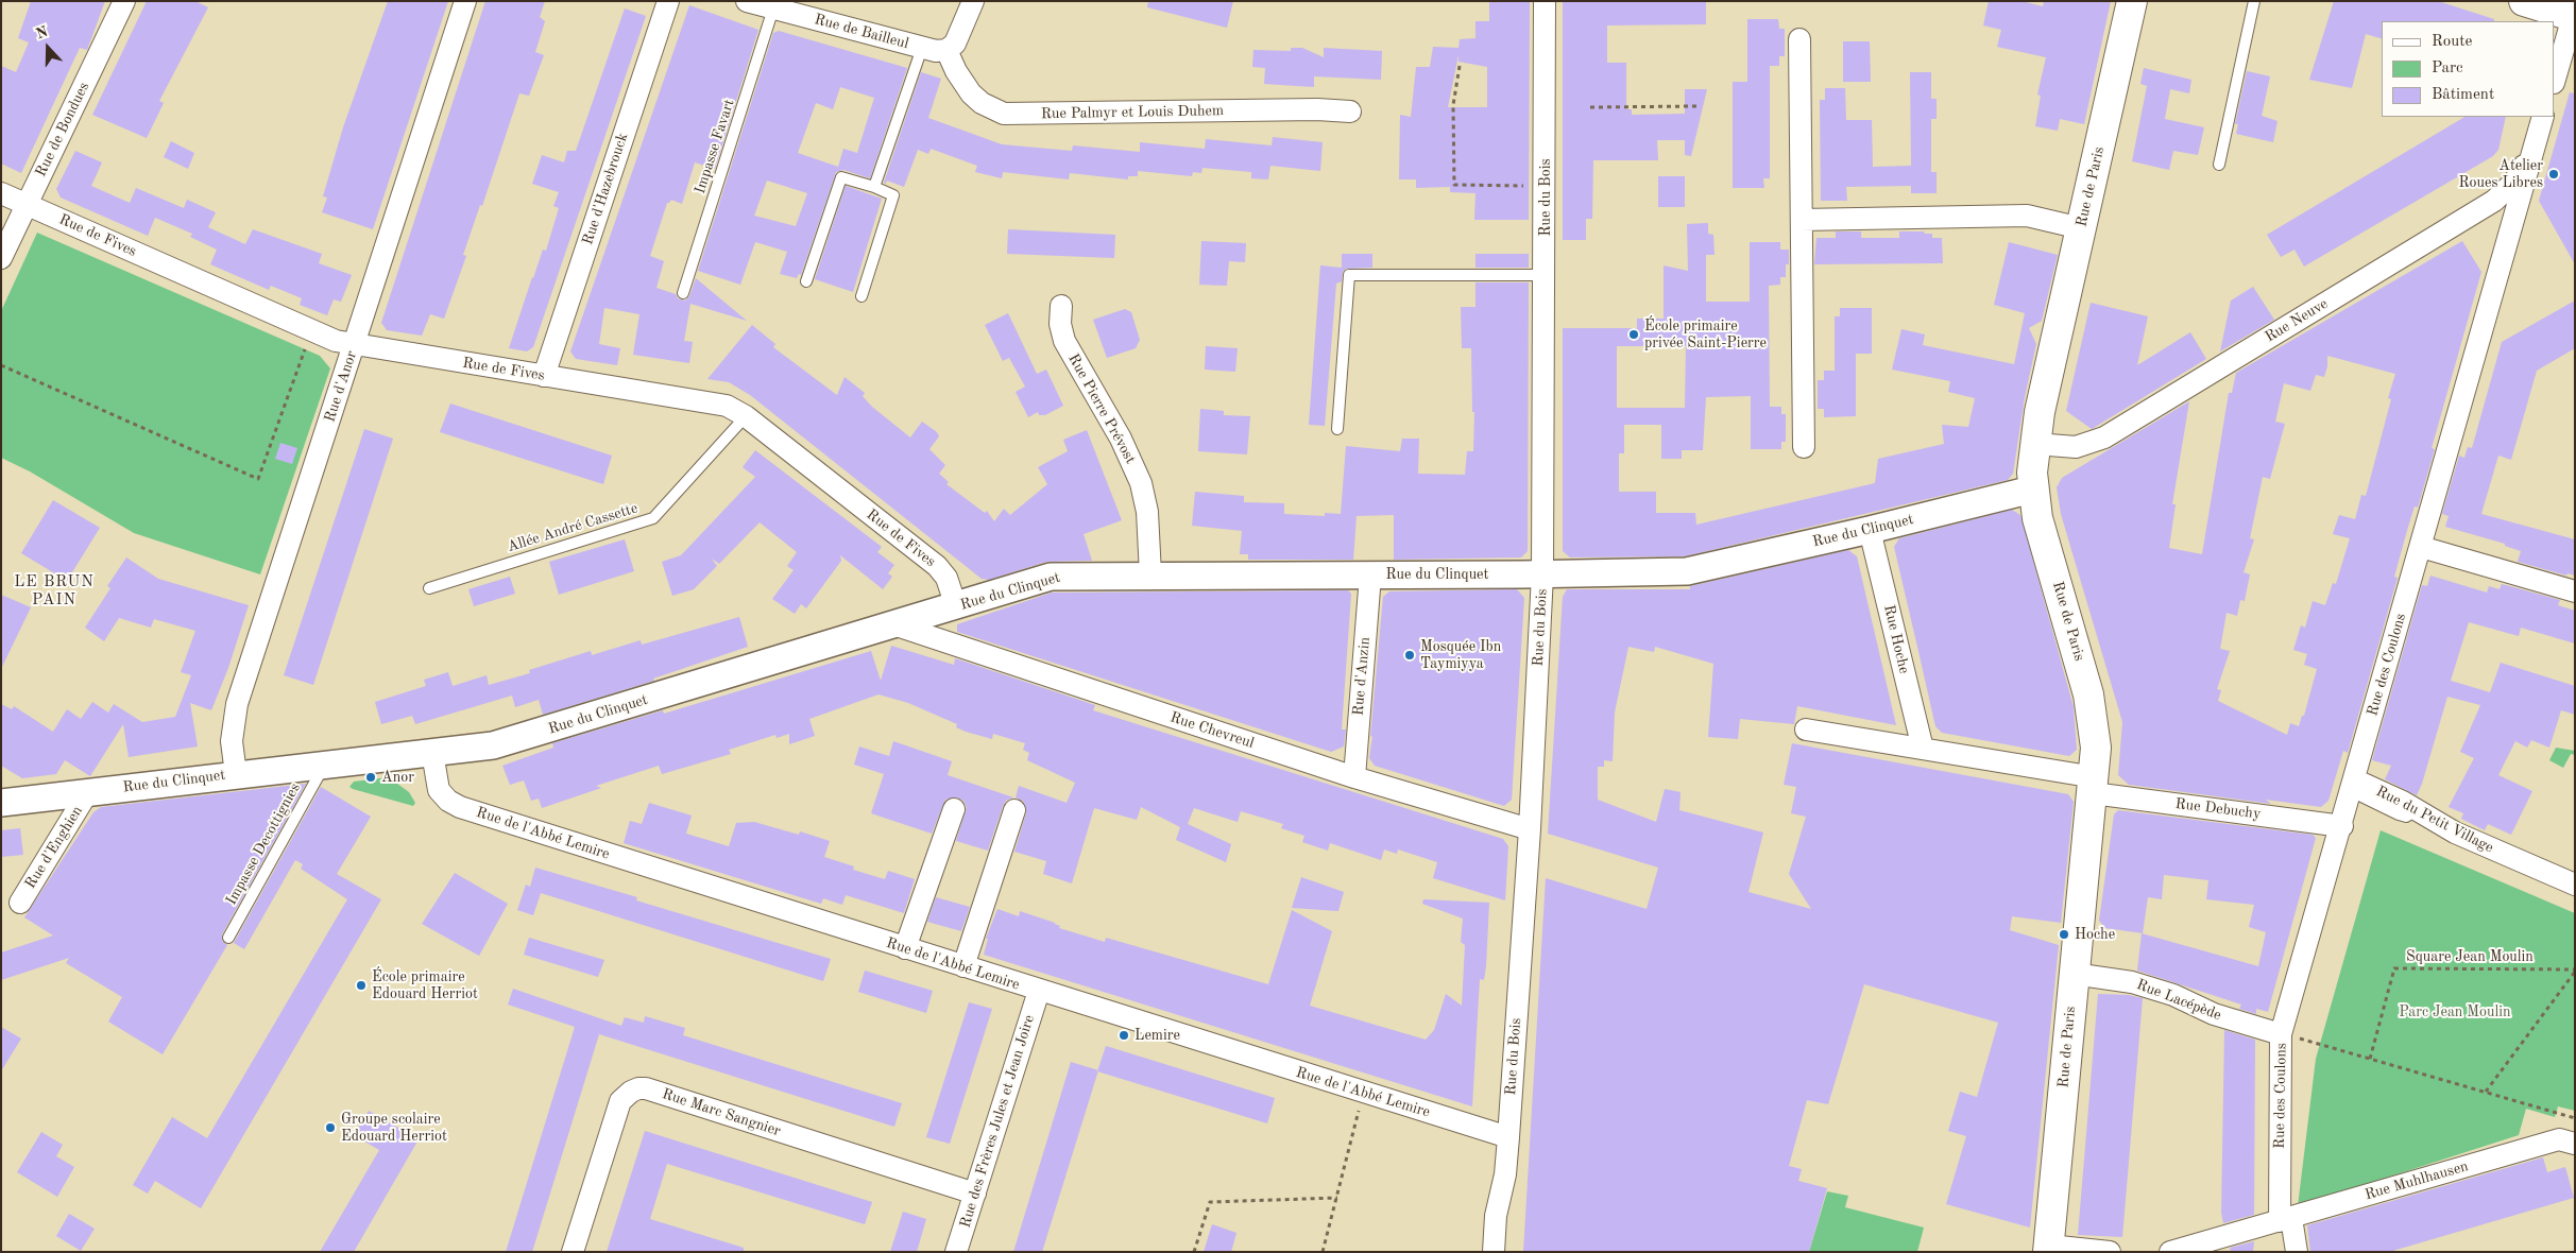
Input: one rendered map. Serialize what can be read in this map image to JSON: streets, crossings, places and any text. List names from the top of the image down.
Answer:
{
  "streets": {
    "main road": ["Rue de Paris"],
    "street": [
      "Rue de Bailleul",
      "Rue Palmyr et Louis Duhem",
      "Rue de Bondues",
      "Rue d'Hazebrouck",
      "Rue du Bois",
      "Rue de Fives",
      "Rue Neuve",
      "Rue d'Anor",
      "Rue Pierre Prévost",
      "Rue du Clinquet",
      "Rue Hoche",
      "Rue des Coulons",
      "Rue d'Anzin",
      "Rue Chevreul",
      "Rue Debuchy",
      "Rue du Petit Village",
      "Rue de l'Abbé Lemire",
      "Rue d'Enghien",
      "Rue Lacépède",
      "Rue Marc Sangnier",
      "Rue des Frères Jules et Jean Joire",
      "Rue Muhlhausen"
    ],
    "lane": ["Impasse Favart", "Allée André Cassette", "Impasse Decottignies"],
    "path": ["Square Jean Moulin"]
  },
  "crossings": [
    ["Rue de Bailleul", "Rue Palmyr et Louis Duhem"],
    ["Rue de Bailleul", "Impasse Favart"],
    ["Rue de Bondues", "Rue de Fives"],
    ["Rue de Paris", "Rue Neuve"],
    ["Rue de Paris", "Rue du Clinquet"],
    ["Rue de Paris", "Rue Debuchy"],
    ["Rue de Paris", "Rue Lacépède"],
    ["Rue d'Hazebrouck", "Rue de Fives"],
    ["Rue du Bois", "Rue du Clinquet"],
    ["Rue du Bois", "Rue Chevreul"],
    ["Rue du Bois", "Rue de l'Abbé Lemire"],
    ["Rue de Fives", "Rue d'Anor"],
    ["Rue de Fives", "Allée André Cassette"],
    ["Rue de Fives", "Rue du Clinquet"],
    ["Rue Neuve", "Rue des Coulons"],
    ["Rue d'Anor", "Rue du Clinquet"],
    ["Rue Pierre Prévost", "Rue du Clinquet"],
    ["Rue du Clinquet", "Rue Hoche"],
    ["Rue du Clinquet", "Rue d'Anzin"],
    ["Rue du Clinquet", "Rue Chevreul"],
    ["Rue du Clinquet", "Rue de l'Abbé Lemire"],
    ["Rue du Clinquet", "Impasse Decottignies"],
    ["Rue du Clinquet", "Rue d'Enghien"],
    ["Rue des Coulons", "Rue Debuchy"],
    ["Rue des Coulons", "Rue du Petit Village"],
    ["Rue des Coulons", "Rue Lacépède"],
    ["Rue des Coulons", "Rue Muhlhausen"],
    ["Rue d'Anzin", "Rue Chevreul"],
    ["Rue de l'Abbé Lemire", "Rue des Frères Jules et Jean Joire"],
    ["Rue Marc Sangnier", "Rue des Frères Jules et Jean Joire"]
  ],
  "districts": ["LE BRUN PAIN"],
  "parks": ["Parc Jean Moulin"],
  "places": [
    "Atelier Roues Libres",
    "École primaire privée Saint-Pierre",
    "Mosquée Ibn Taymiyya",
    "Anor",
    "Hoche",
    "École primaire Edouard Herriot",
    "Lemire",
    "Groupe scolaire Edouard Herriot"
  ],
  "legend": ["Route", "Parc", "Bâtiment"],
  "north": "top"
}
